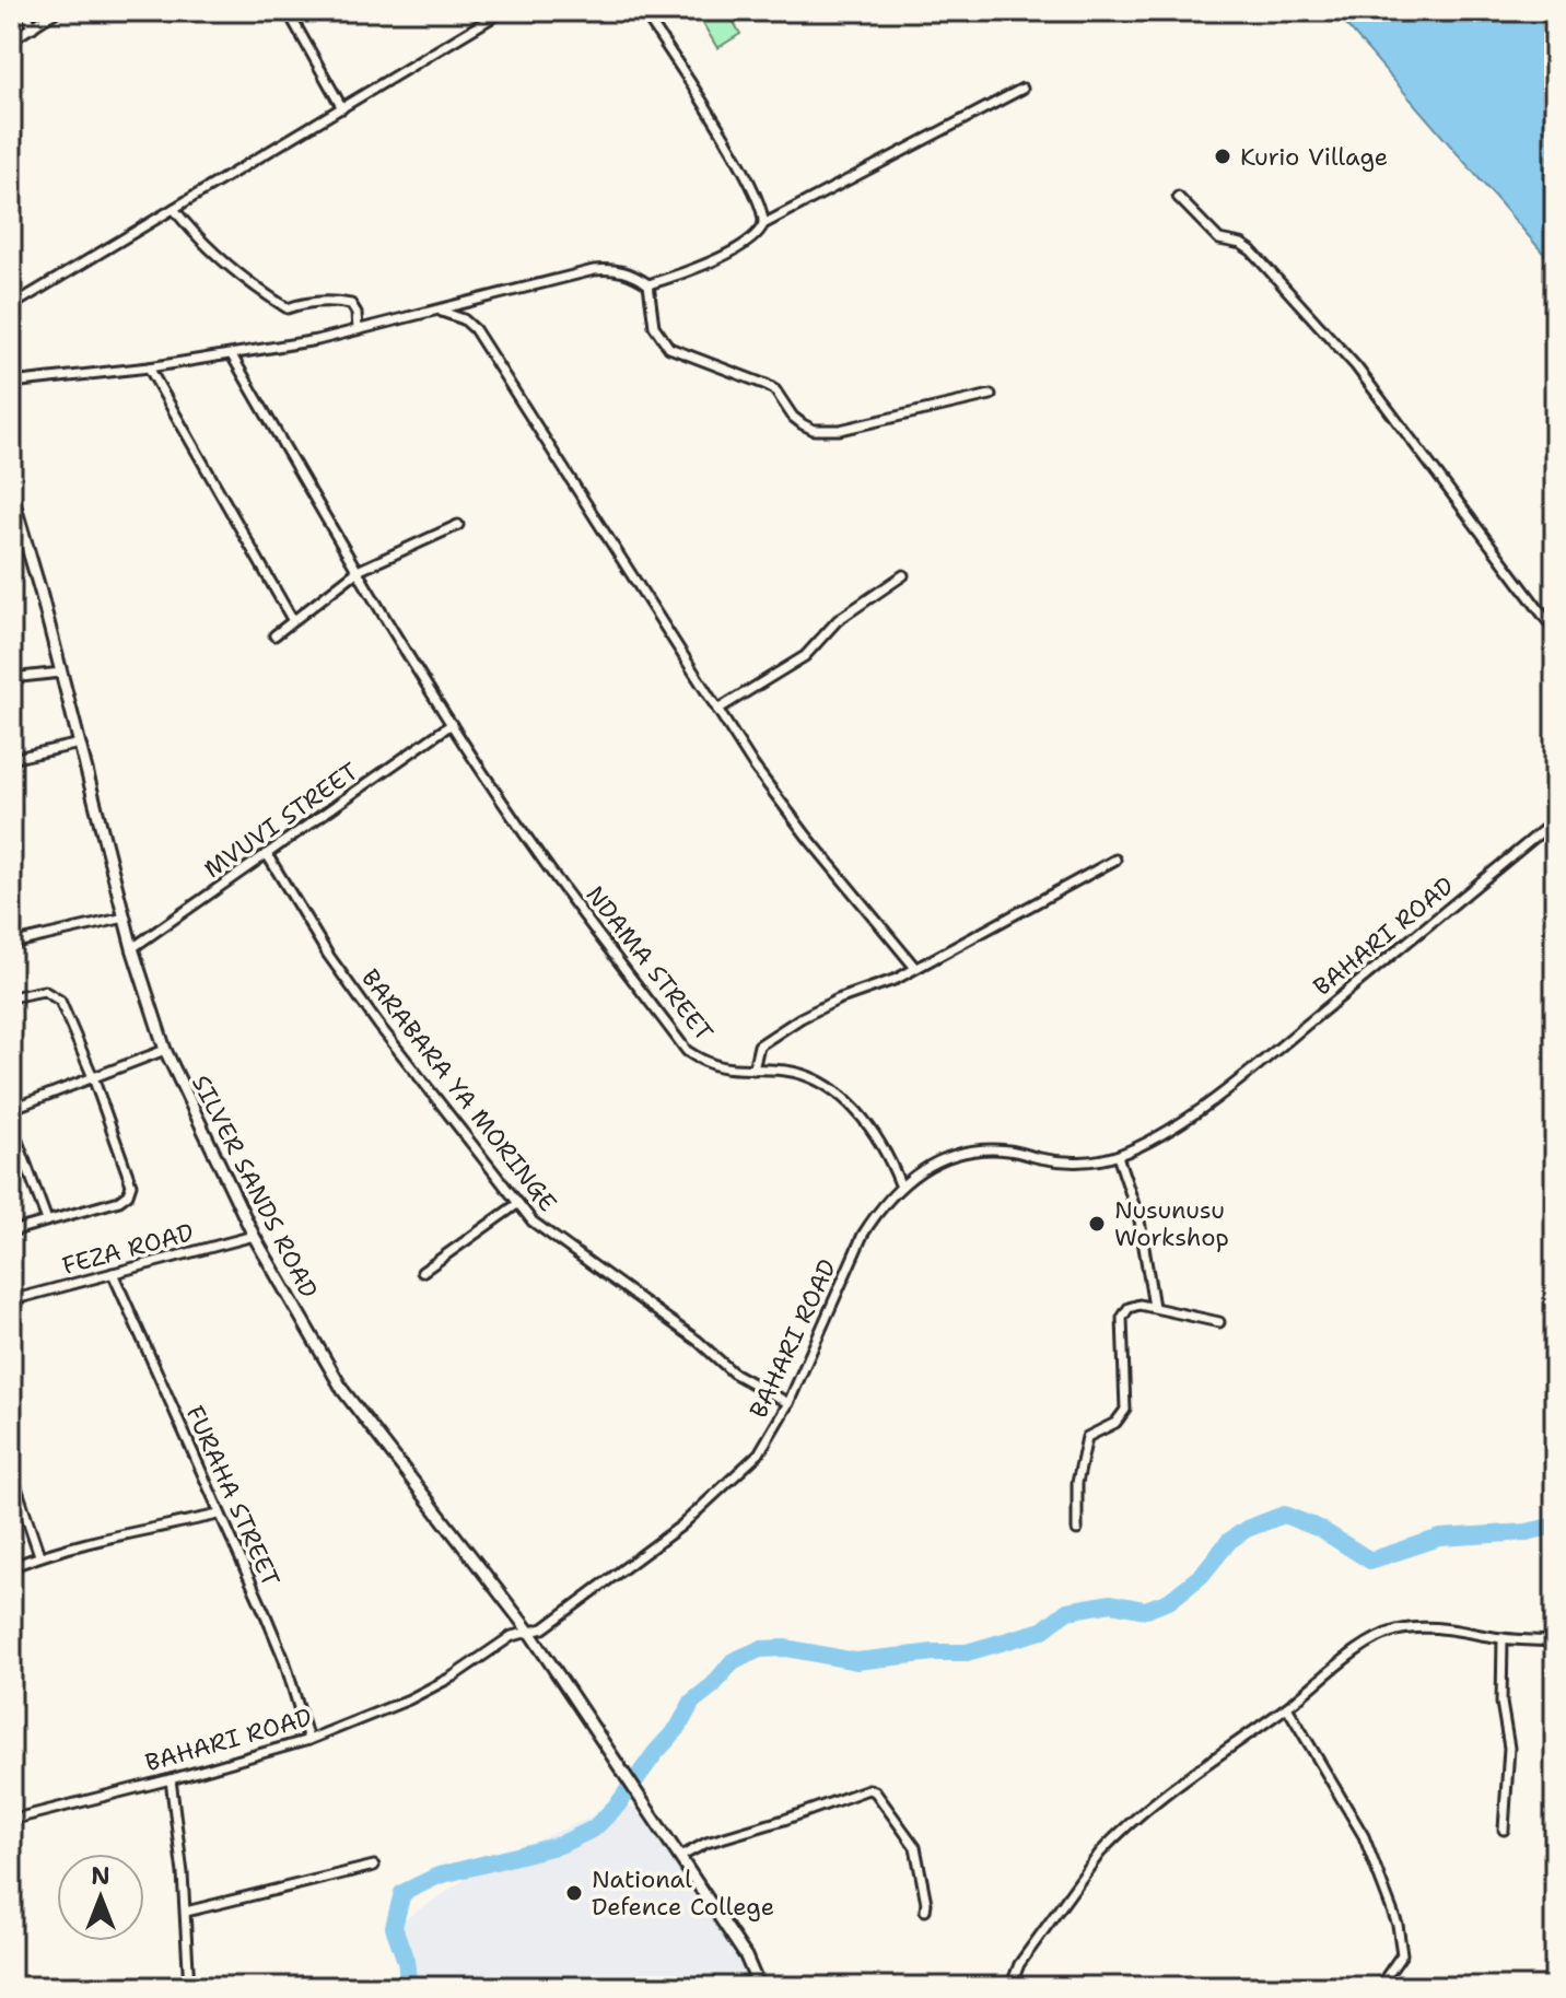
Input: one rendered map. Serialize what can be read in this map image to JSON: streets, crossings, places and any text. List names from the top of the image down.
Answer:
{
  "streets": {
    "street": [
      "MVUVI STREET",
      "BAHARI ROAD",
      "NDAMA STREET",
      "BARABARA YA MORINGE",
      "SILVER SANDS ROAD",
      "FEZA ROAD",
      "FURAHA STREET"
    ]
  },
  "crossings": [
    ["MVUVI STREET", "NDAMA STREET"],
    ["MVUVI STREET", "BARABARA YA MORINGE"],
    ["MVUVI STREET", "SILVER SANDS ROAD"],
    ["BAHARI ROAD", "NDAMA STREET"],
    ["BAHARI ROAD", "BARABARA YA MORINGE"],
    ["BAHARI ROAD", "SILVER SANDS ROAD"],
    ["BAHARI ROAD", "FURAHA STREET"],
    ["SILVER SANDS ROAD", "FEZA ROAD"],
    ["FEZA ROAD", "FURAHA STREET"]
  ],
  "places": ["Kurio Village", "Nusunusu Workshop", "National Defence College"],
  "north": "top"
}
